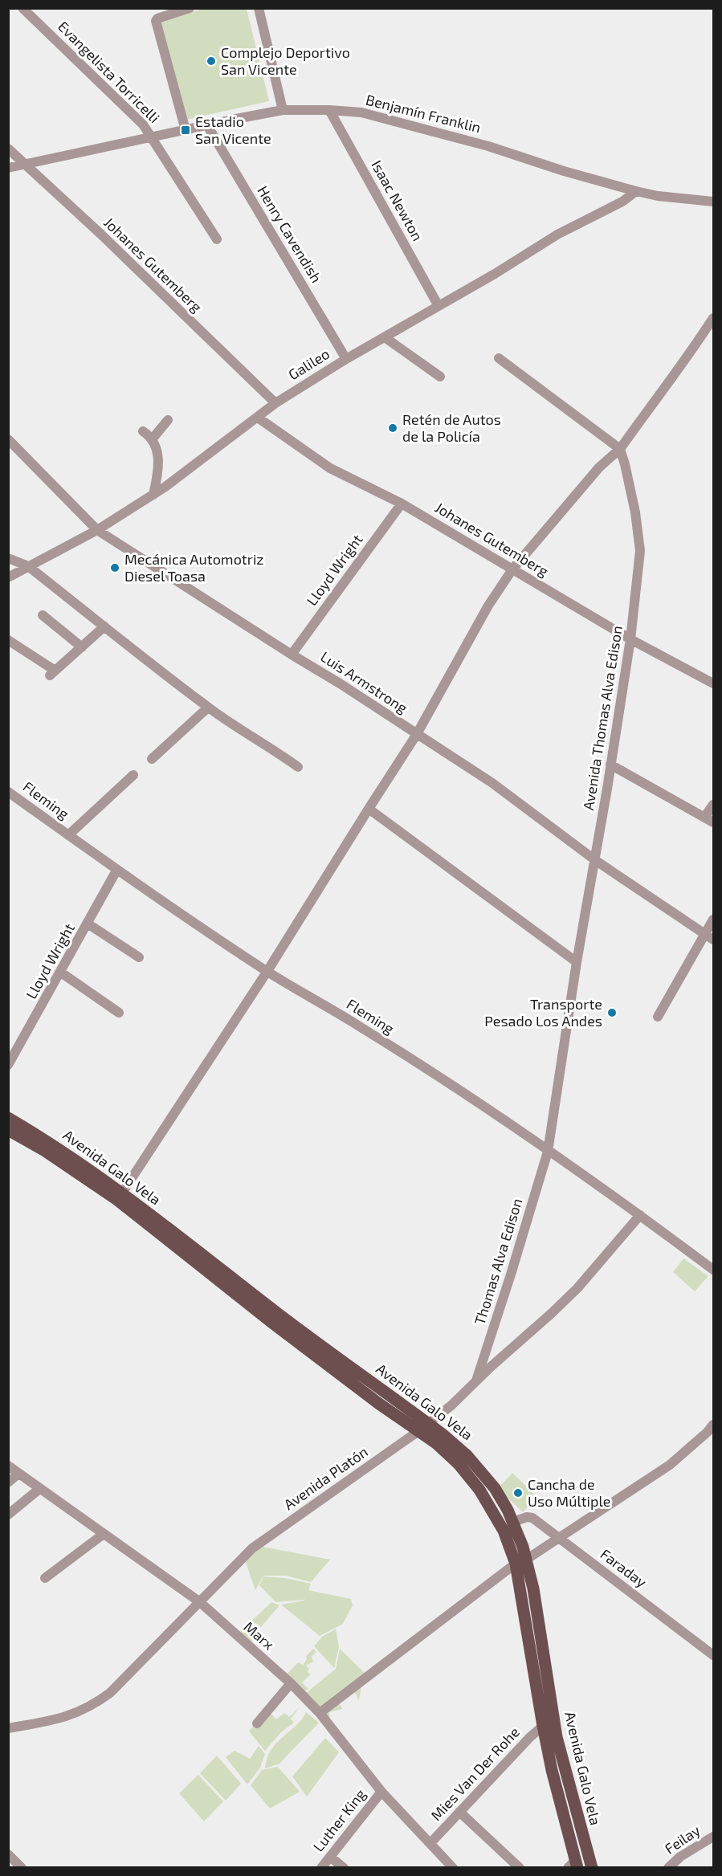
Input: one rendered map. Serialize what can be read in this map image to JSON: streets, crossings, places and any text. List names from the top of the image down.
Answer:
{
  "streets": {
    "main road": ["Avenida Galo Vela"],
    "street": [
      "Evangelista Torricelli",
      "Benjamín Franklin",
      "Isaac Newton",
      "Henry Cavendish",
      "Johanes Gutemberg",
      "Galileo",
      "Lloyd Wright",
      "Luis Armstrong",
      "Avenida Thomas Alva Edison",
      "Fleming",
      "Thomas Alva Edison",
      "Avenida Platón",
      "Faraday",
      "Marx",
      "Mies Van Der Rohe",
      "Luther King",
      "Feilay"
    ]
  },
  "crossings": [
    ["Evangelista Torricelli", "Benjamín Franklin"],
    ["Benjamín Franklin", "Isaac Newton"],
    ["Benjamín Franklin", "Henry Cavendish"],
    ["Benjamín Franklin", "Johanes Gutemberg"],
    ["Benjamín Franklin", "Galileo"],
    ["Isaac Newton", "Galileo"],
    ["Henry Cavendish", "Galileo"],
    ["Johanes Gutemberg", "Galileo"],
    ["Johanes Gutemberg", "Lloyd Wright"],
    ["Johanes Gutemberg", "Avenida Thomas Alva Edison"],
    ["Galileo", "Luis Armstrong"],
    ["Lloyd Wright", "Luis Armstrong"],
    ["Lloyd Wright", "Fleming"],
    ["Luis Armstrong", "Avenida Thomas Alva Edison"],
    ["Avenida Thomas Alva Edison", "Fleming"],
    ["Avenida Thomas Alva Edison", "Thomas Alva Edison"],
    ["Fleming", "Thomas Alva Edison"],
    ["Fleming", "Avenida Platón"],
    ["Avenida Galo Vela", "Avenida Platón"],
    ["Avenida Galo Vela", "Faraday"],
    ["Avenida Galo Vela", "Mies Van Der Rohe"],
    ["Thomas Alva Edison", "Avenida Platón"],
    ["Avenida Platón", "Marx"],
    ["Marx", "Mies Van Der Rohe"],
    ["Marx", "Luther King"]
  ],
  "places": {
    "other": [
      "Complejo Deportivo San Vicente",
      "Retén de Autos de la Policía",
      "Mecánica Automotriz Diesel Toasa",
      "Transporte Pesado Los Andes",
      "Cancha de Uso Múltiple"
    ],
    "transit": ["Estadio San Vicente"]
  }
}
